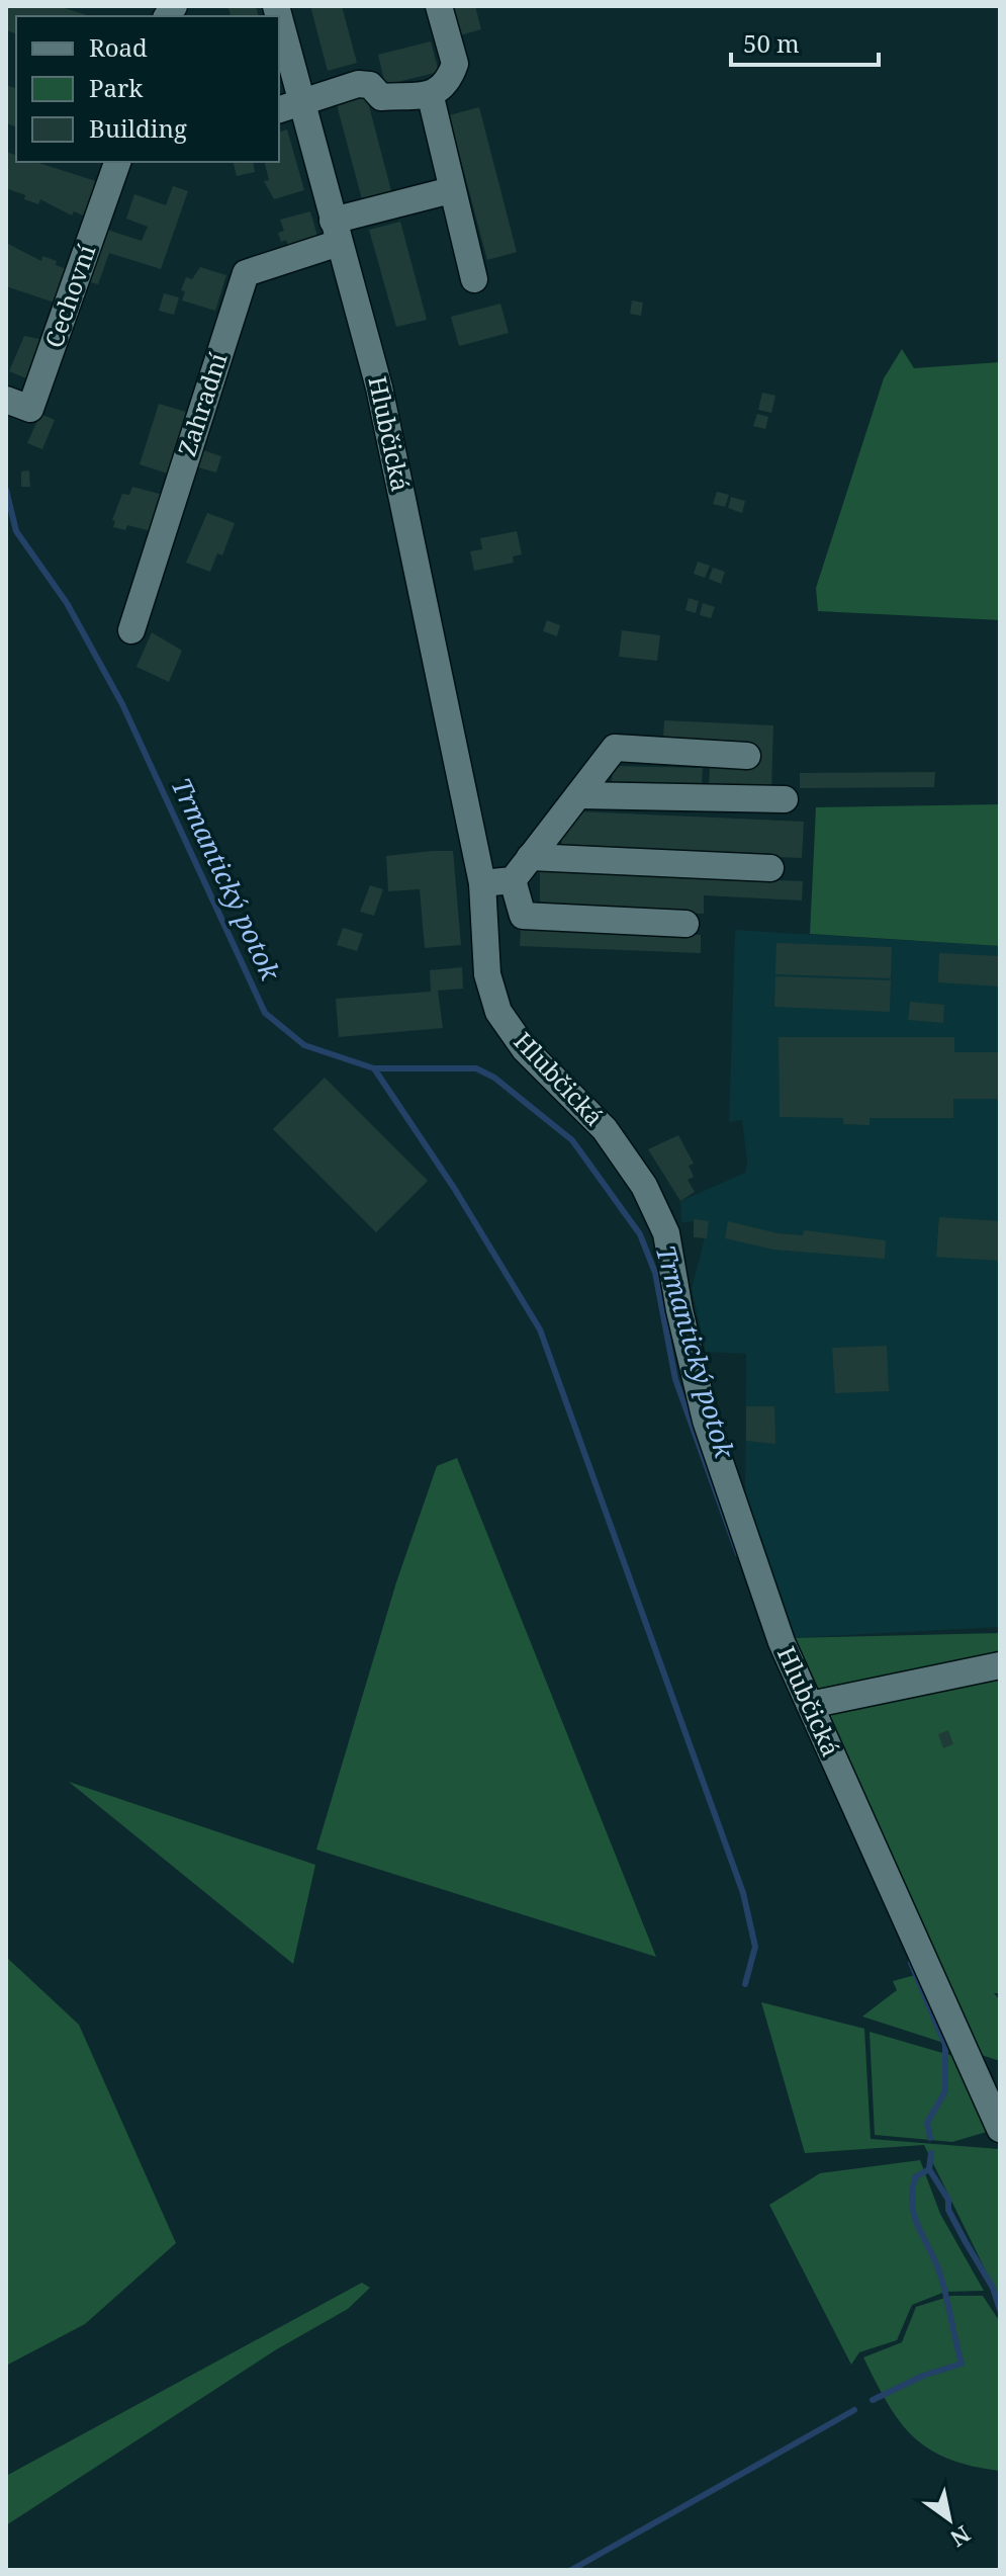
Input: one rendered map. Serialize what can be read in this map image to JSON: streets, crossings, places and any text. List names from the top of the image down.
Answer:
{
  "streets": {
    "street": ["Cechovní", "Zahradní", "Hlubčická"]
  },
  "crossings": [
    ["Zahradní", "Hlubčická"]
  ],
  "water": ["Trmantický potok"],
  "legend": ["Road", "Park", "Building"],
  "scale_bar": "50 m",
  "north": "bottom right"
}
